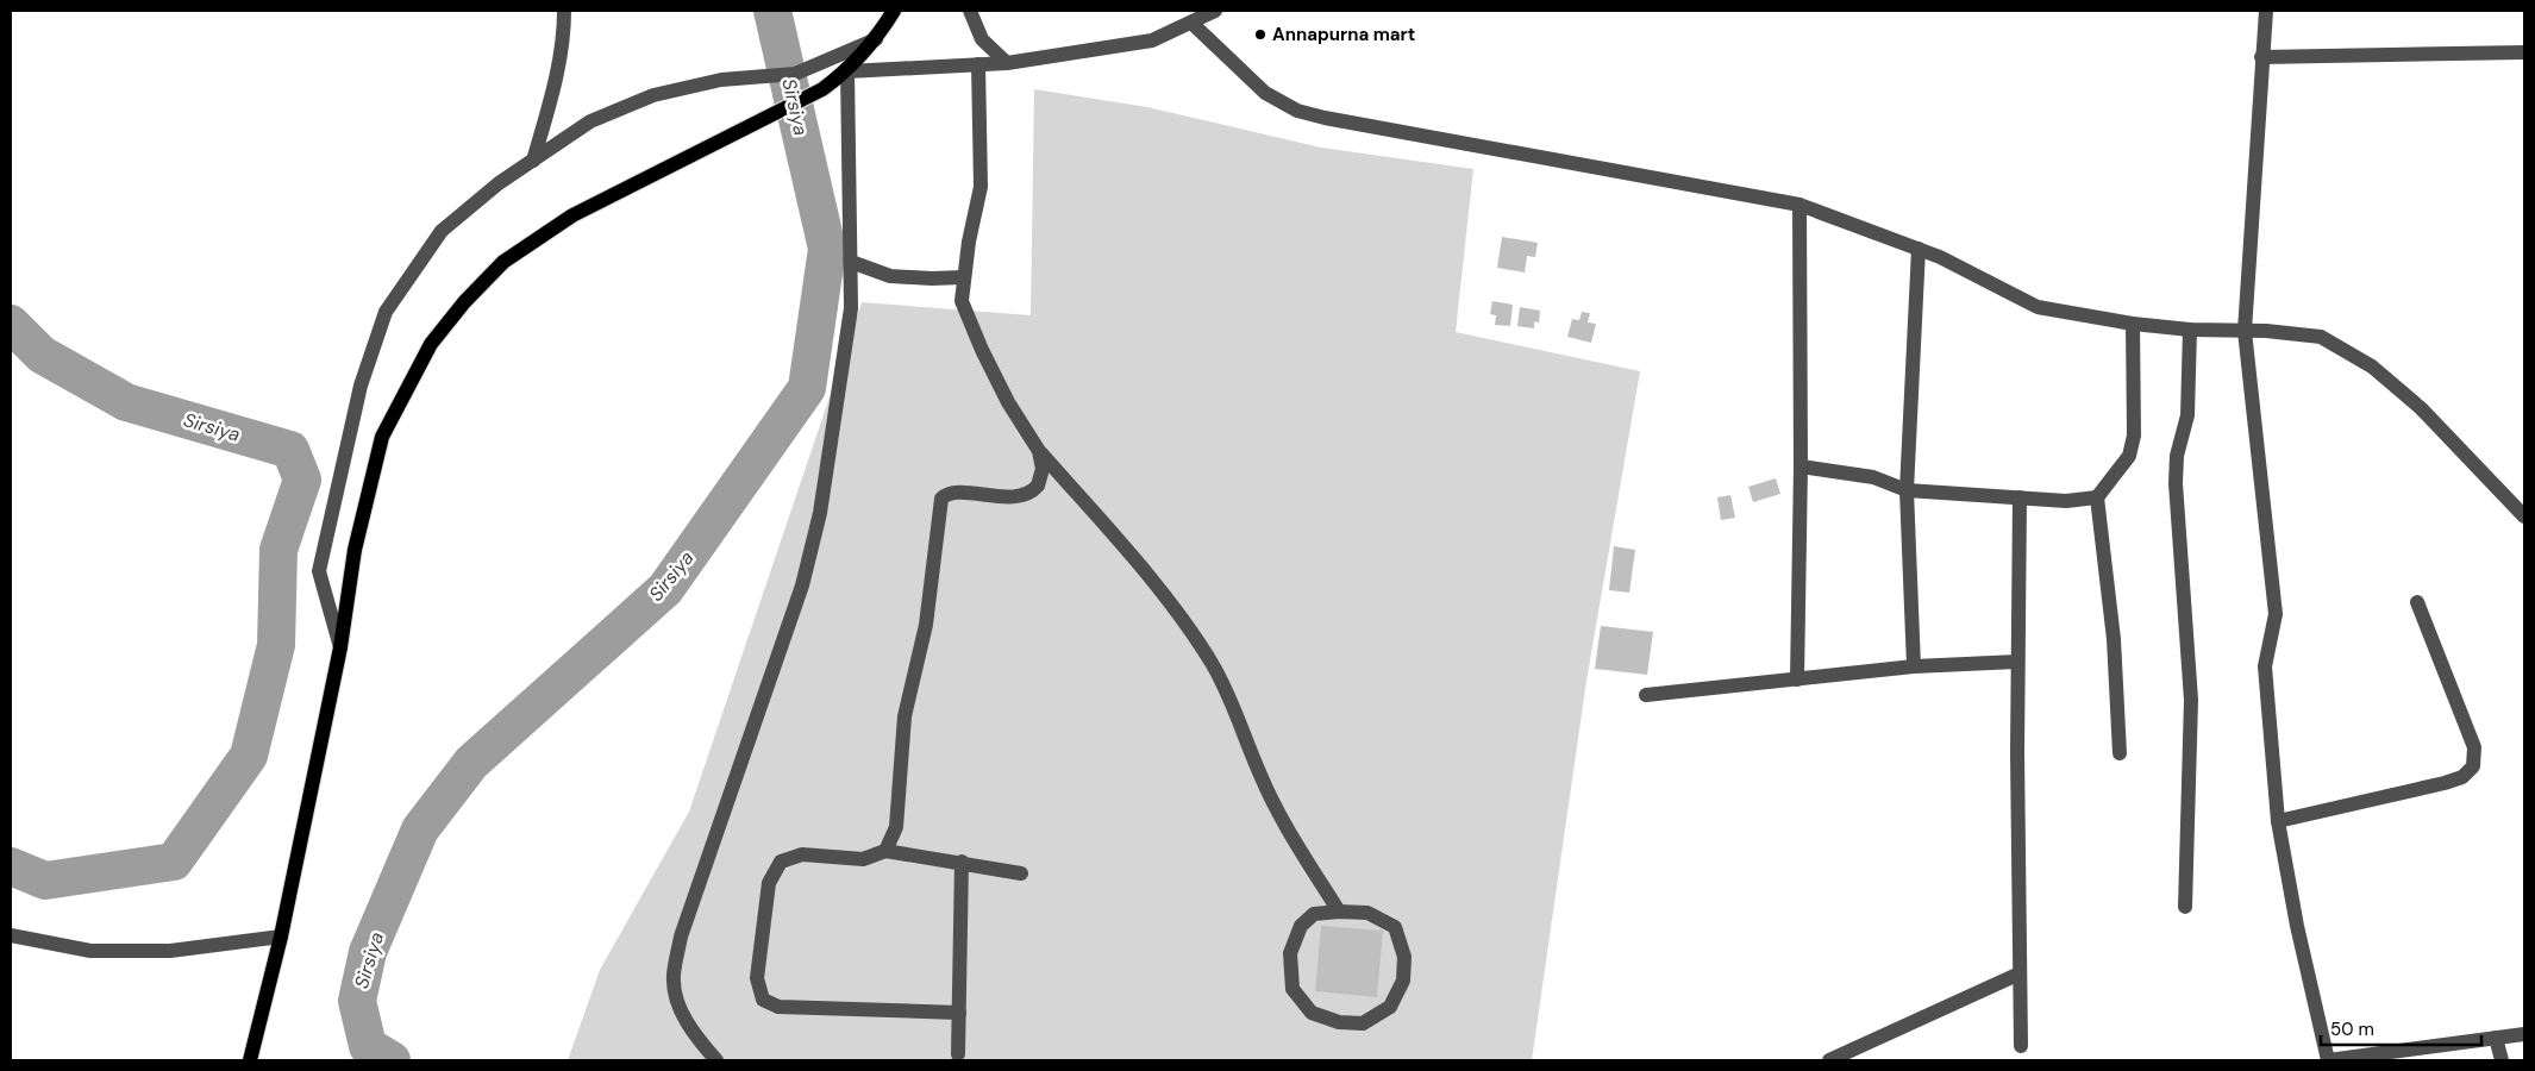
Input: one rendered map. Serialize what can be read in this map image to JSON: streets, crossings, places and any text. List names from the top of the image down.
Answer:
{
  "water": ["Sirsiya"],
  "places": ["Annapurna mart"],
  "scale_bar": "50 m"
}
